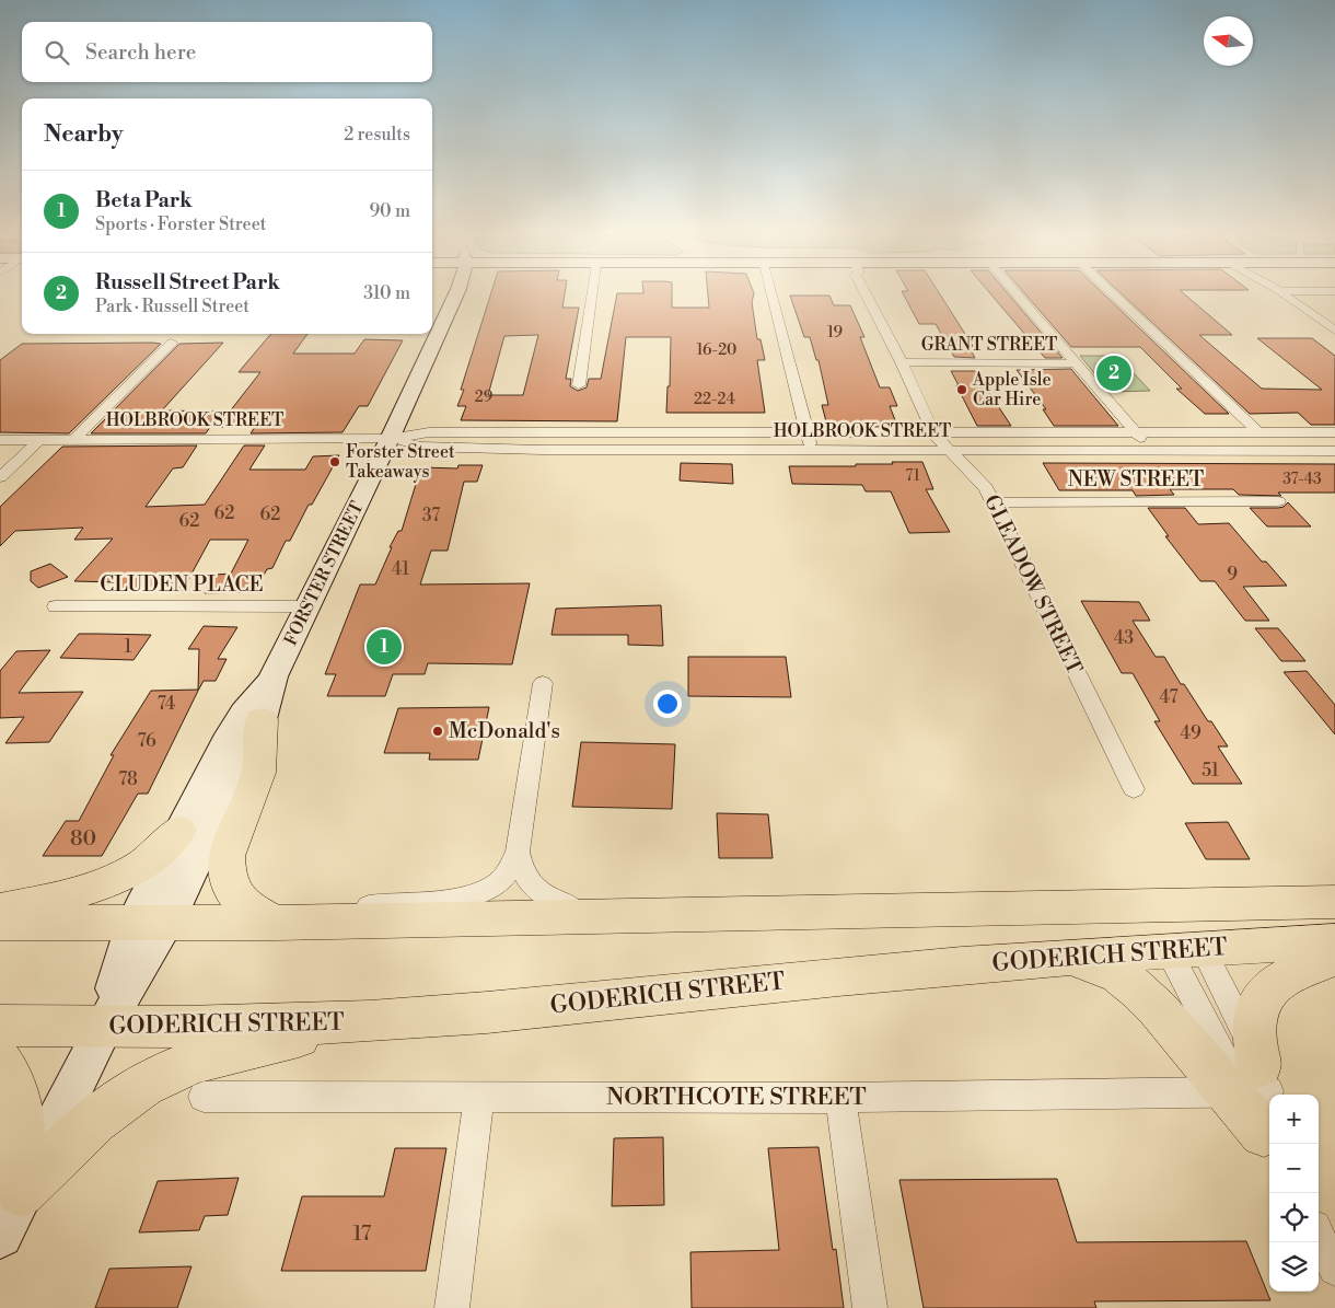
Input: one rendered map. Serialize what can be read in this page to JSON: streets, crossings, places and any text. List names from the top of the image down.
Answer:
{
  "streets": {
    "highway": ["GODERICH STREET"],
    "main road": ["FORSTER STREET"],
    "street": [
      "GRANT STREET",
      "HOLBROOK STREET",
      "NEW STREET",
      "CLUDEN PLACE",
      "GLEADOW STREET",
      "NORTHCOTE STREET"
    ]
  },
  "crossings": [
    ["GRANT STREET", "GLEADOW STREET"],
    ["HOLBROOK STREET", "FORSTER STREET"],
    ["HOLBROOK STREET", "GLEADOW STREET"],
    ["NEW STREET", "GLEADOW STREET"],
    ["FORSTER STREET", "CLUDEN PLACE"],
    ["FORSTER STREET", "GODERICH STREET"]
  ],
  "places": ["Apple Isle Car Hire", "Forster Street Takeaways", "McDonald's"],
  "house_numbers": [
    "19",
    "16-20",
    "29",
    "22-24",
    "71",
    "37-43",
    "62",
    "62",
    "37",
    "62",
    "41",
    "9",
    "43",
    "1",
    "47",
    "74",
    "49",
    "76",
    "51",
    "78",
    "80",
    "17"
  ],
  "north": "left",
  "page": {
    "search": "Search here",
    "heading": ["Nearby", "2 results"],
    "list": [
      {
        "mark": "1",
        "name": "Beta Park",
        "note": "Sports · Forster Street",
        "value": "90 m"
      },
      {
        "mark": "2",
        "name": "Russell Street Park",
        "note": "Park · Russell Street",
        "value": "310 m"
      }
    ],
    "pins": ["2", "1"],
    "map_buttons": ["+", "−"]
  }
}
